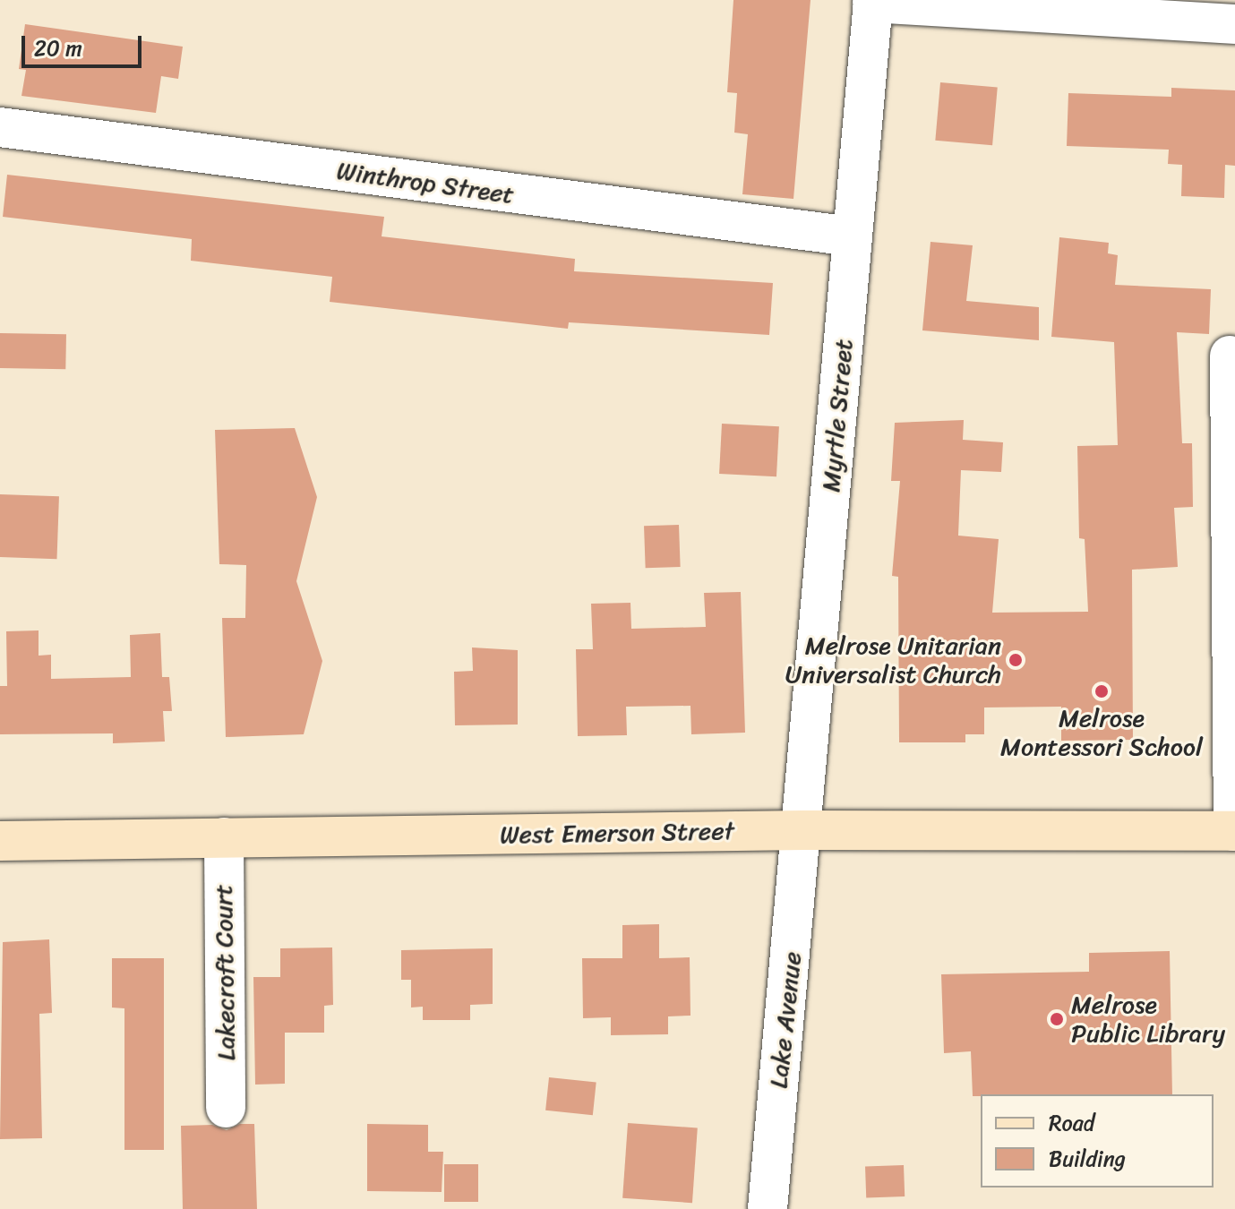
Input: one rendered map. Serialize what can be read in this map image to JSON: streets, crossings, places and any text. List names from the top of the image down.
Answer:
{
  "streets": {
    "street": [
      "Winthrop Street",
      "Myrtle Street",
      "West Emerson Street",
      "Lakecroft Court",
      "Lake Avenue"
    ]
  },
  "crossings": [
    ["Winthrop Street", "Myrtle Street"],
    ["Myrtle Street", "West Emerson Street"],
    ["Myrtle Street", "Lake Avenue"],
    ["West Emerson Street", "Lakecroft Court"],
    ["West Emerson Street", "Lake Avenue"]
  ],
  "places": ["Melrose Unitarian Universalist Church", "Melrose Montessori School", "Melrose Public Library"],
  "legend": ["Road", "Building"],
  "scale_bar": "20 m"
}
